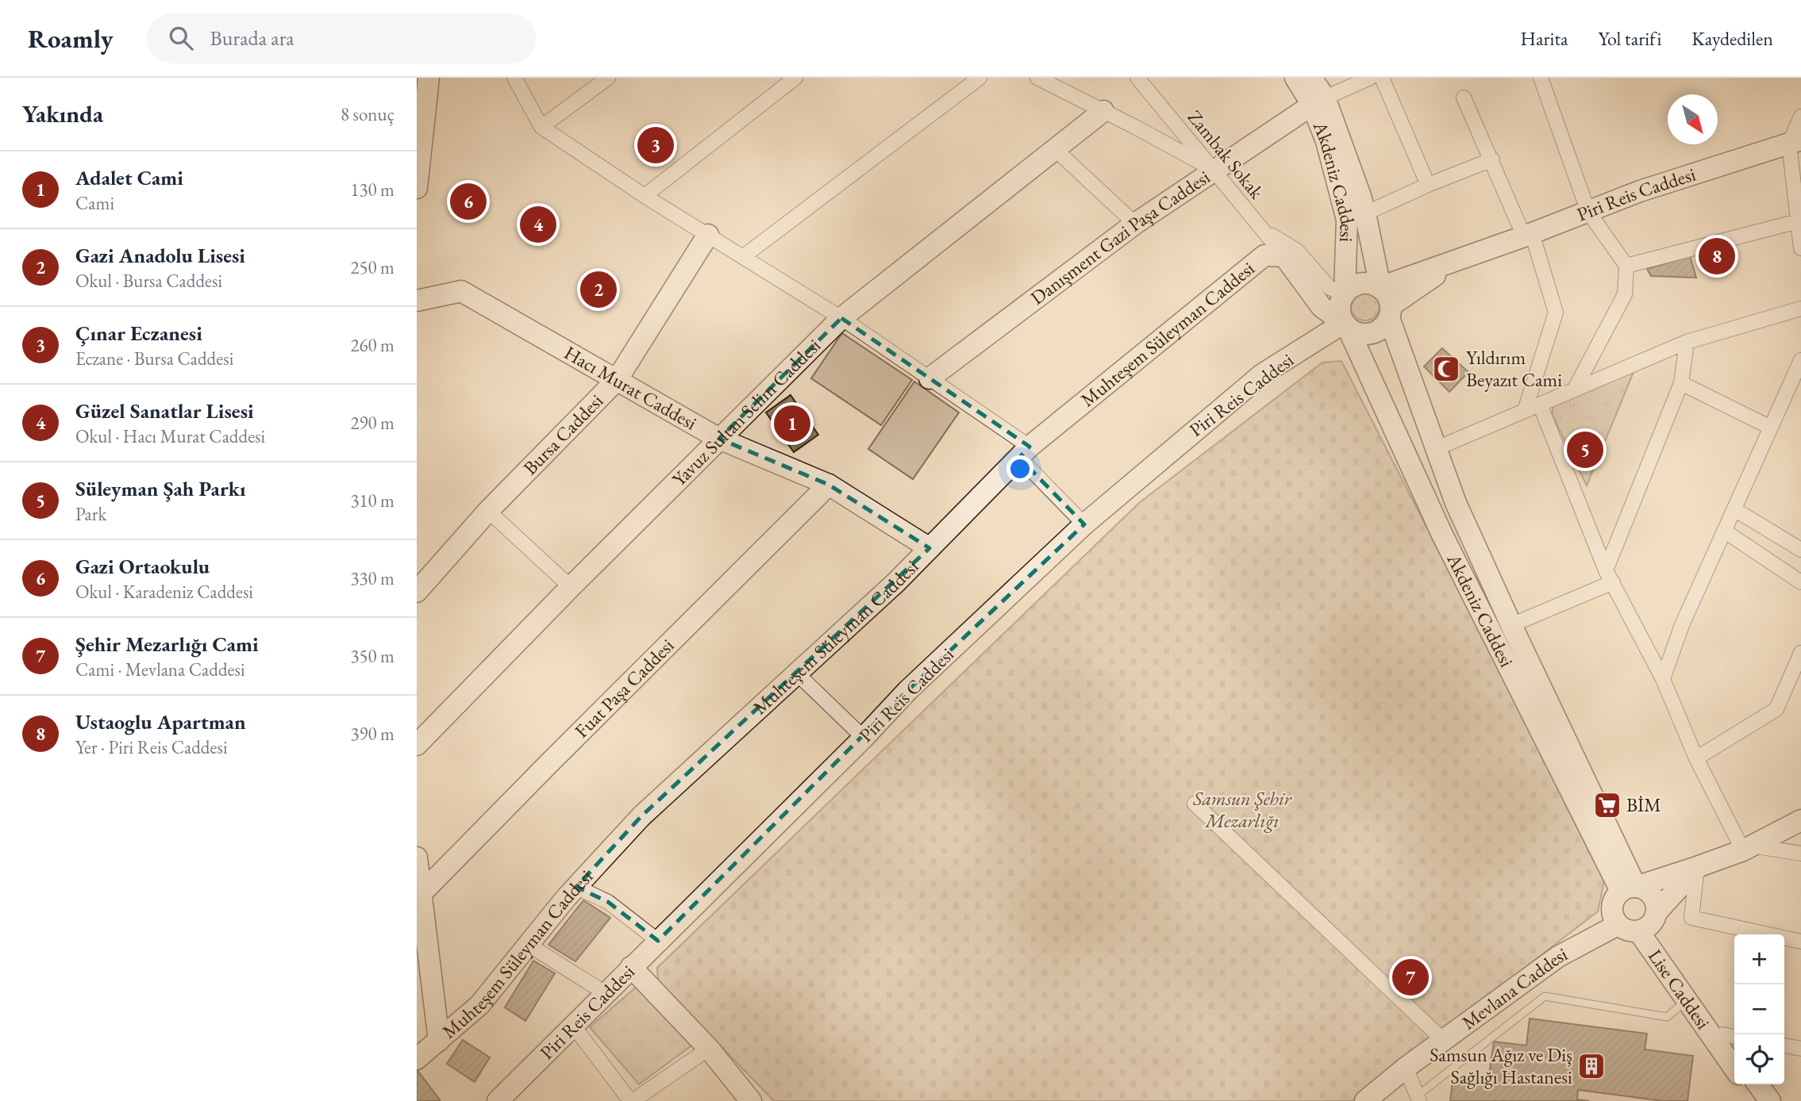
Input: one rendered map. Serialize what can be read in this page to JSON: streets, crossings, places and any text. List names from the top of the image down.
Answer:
{
  "streets": {
    "street": [
      "Zambak Sokak",
      "Akdeniz Caddesi",
      "Piri Reis Caddesi",
      "Danışment Gazi Paşa Caddesi",
      "Muhteşem Süleyman Caddesi",
      "Hacı Murat Caddesi",
      "Yavuz Sultan Selim Caddesi",
      "Bursa Caddesi",
      "Fuat Paşa Caddesi",
      "Mevlana Caddesi",
      "Lise Caddesi"
    ]
  },
  "crossings": [
    ["Zambak Sokak", "Danışment Gazi Paşa Caddesi"],
    ["Zambak Sokak", "Muhteşem Süleyman Caddesi"],
    ["Akdeniz Caddesi", "Piri Reis Caddesi"],
    ["Akdeniz Caddesi", "Danışment Gazi Paşa Caddesi"],
    ["Akdeniz Caddesi", "Mevlana Caddesi"],
    ["Akdeniz Caddesi", "Lise Caddesi"],
    ["Muhteşem Süleyman Caddesi", "Hacı Murat Caddesi"],
    ["Hacı Murat Caddesi", "Yavuz Sultan Selim Caddesi"],
    ["Hacı Murat Caddesi", "Bursa Caddesi"],
    ["Hacı Murat Caddesi", "Fuat Paşa Caddesi"],
    ["Mevlana Caddesi", "Lise Caddesi"]
  ],
  "parks": ["Samsun Şehir Mezarlığı"],
  "places": {
    "mosque": ["Yıldırım Beyazıt Cami"],
    "supermarket": ["BİM"],
    "building": ["Samsun Ağız ve Diş Sağlığı Hastanesi"]
  },
  "north": "bottom right",
  "page": {
    "header": "Roamly",
    "search": "Burada ara",
    "nav": ["Harita", "Yol tarifi", "Kaydedilen"],
    "heading": ["Yakında", "8 sonuç"],
    "pins": [
      "3",
      "6",
      "4",
      "8",
      "2",
      "1",
      "5",
      "7"
    ],
    "list": [
      {
        "mark": "1",
        "name": "Adalet Cami",
        "note": "Cami",
        "value": "130 m"
      },
      {
        "mark": "2",
        "name": "Gazi Anadolu Lisesi",
        "note": "Okul · Bursa Caddesi",
        "value": "250 m"
      },
      {
        "mark": "3",
        "name": "Çınar Eczanesi",
        "note": "Eczane · Bursa Caddesi",
        "value": "260 m"
      },
      {
        "mark": "4",
        "name": "Güzel Sanatlar Lisesi",
        "note": "Okul · Hacı Murat Caddesi",
        "value": "290 m"
      },
      {
        "mark": "5",
        "name": "Süleyman Şah Parkı",
        "note": "Park",
        "value": "310 m"
      },
      {
        "mark": "6",
        "name": "Gazi Ortaokulu",
        "note": "Okul · Karadeniz Caddesi",
        "value": "330 m"
      },
      {
        "mark": "7",
        "name": "Şehir Mezarlığı Cami",
        "note": "Cami · Mevlana Caddesi",
        "value": "350 m"
      },
      {
        "mark": "8",
        "name": "Ustaoglu Apartman",
        "note": "Yer · Piri Reis Caddesi",
        "value": "390 m"
      }
    ],
    "map_buttons": ["+", "−"]
  }
}
